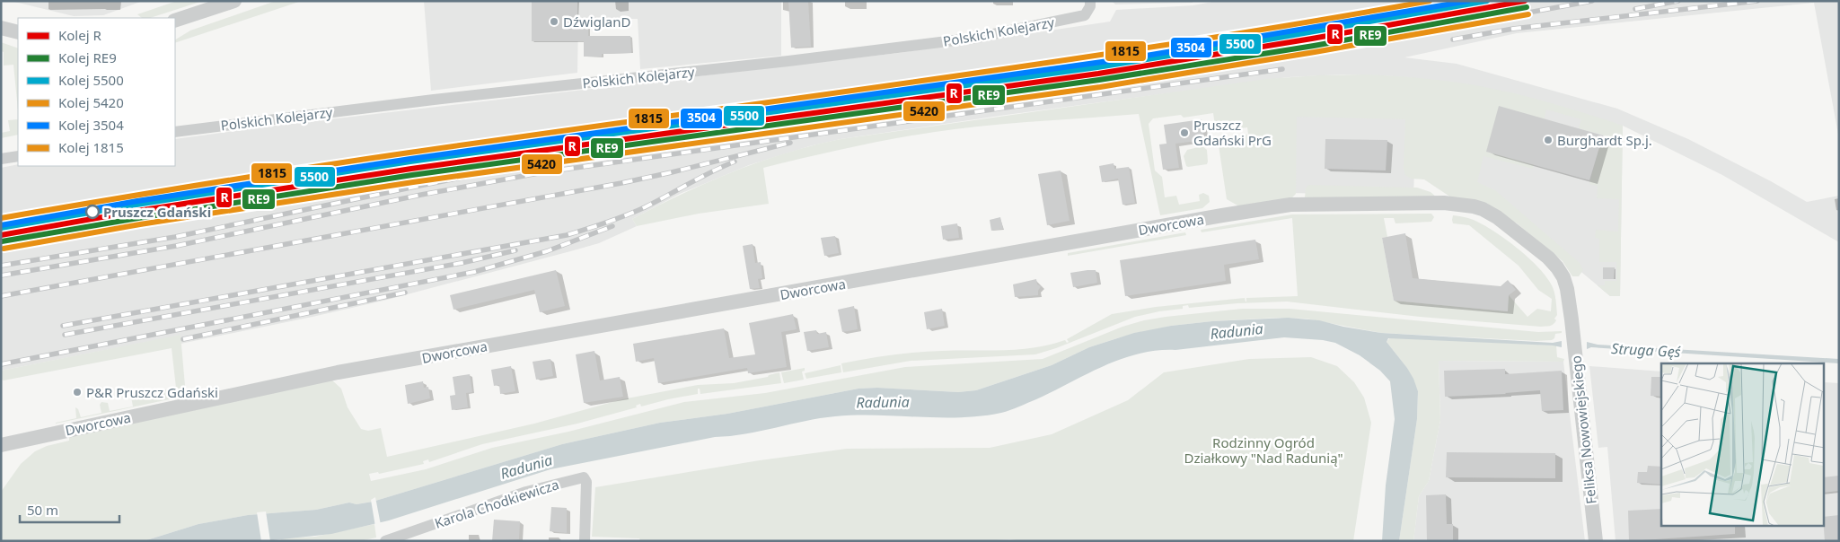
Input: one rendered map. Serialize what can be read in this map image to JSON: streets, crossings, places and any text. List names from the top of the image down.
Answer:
{
  "streets": {
    "street": [
      "Polskich Kolejarzy",
      "Dworcowa",
      "Feliksa Nowowiejskiego",
      "Karola Chodkiewicza"
    ]
  },
  "crossings": [
    ["Dworcowa", "Feliksa Nowowiejskiego"]
  ],
  "water": ["Radunia", "Struga Gęś"],
  "parks": ["Rodzinny Ogród Działkowy \"Nad Radunią\""],
  "places": [
    "DźwiglanD",
    "Pruszcz Gdański PrG",
    "Burghardt Sp.j.",
    "Pruszcz Gdański",
    "P&R Pruszcz Gdański"
  ],
  "lines": [
    "rail line R",
    "rail line 5500",
    "rail line 3504",
    "rail line 1815",
    "rail line RE9",
    "rail line 5420"
  ],
  "legend": [
    "Kolej R",
    "Kolej RE9",
    "Kolej 5500",
    "Kolej 5420",
    "Kolej 3504",
    "Kolej 1815"
  ],
  "scale_bar": "50 m"
}
